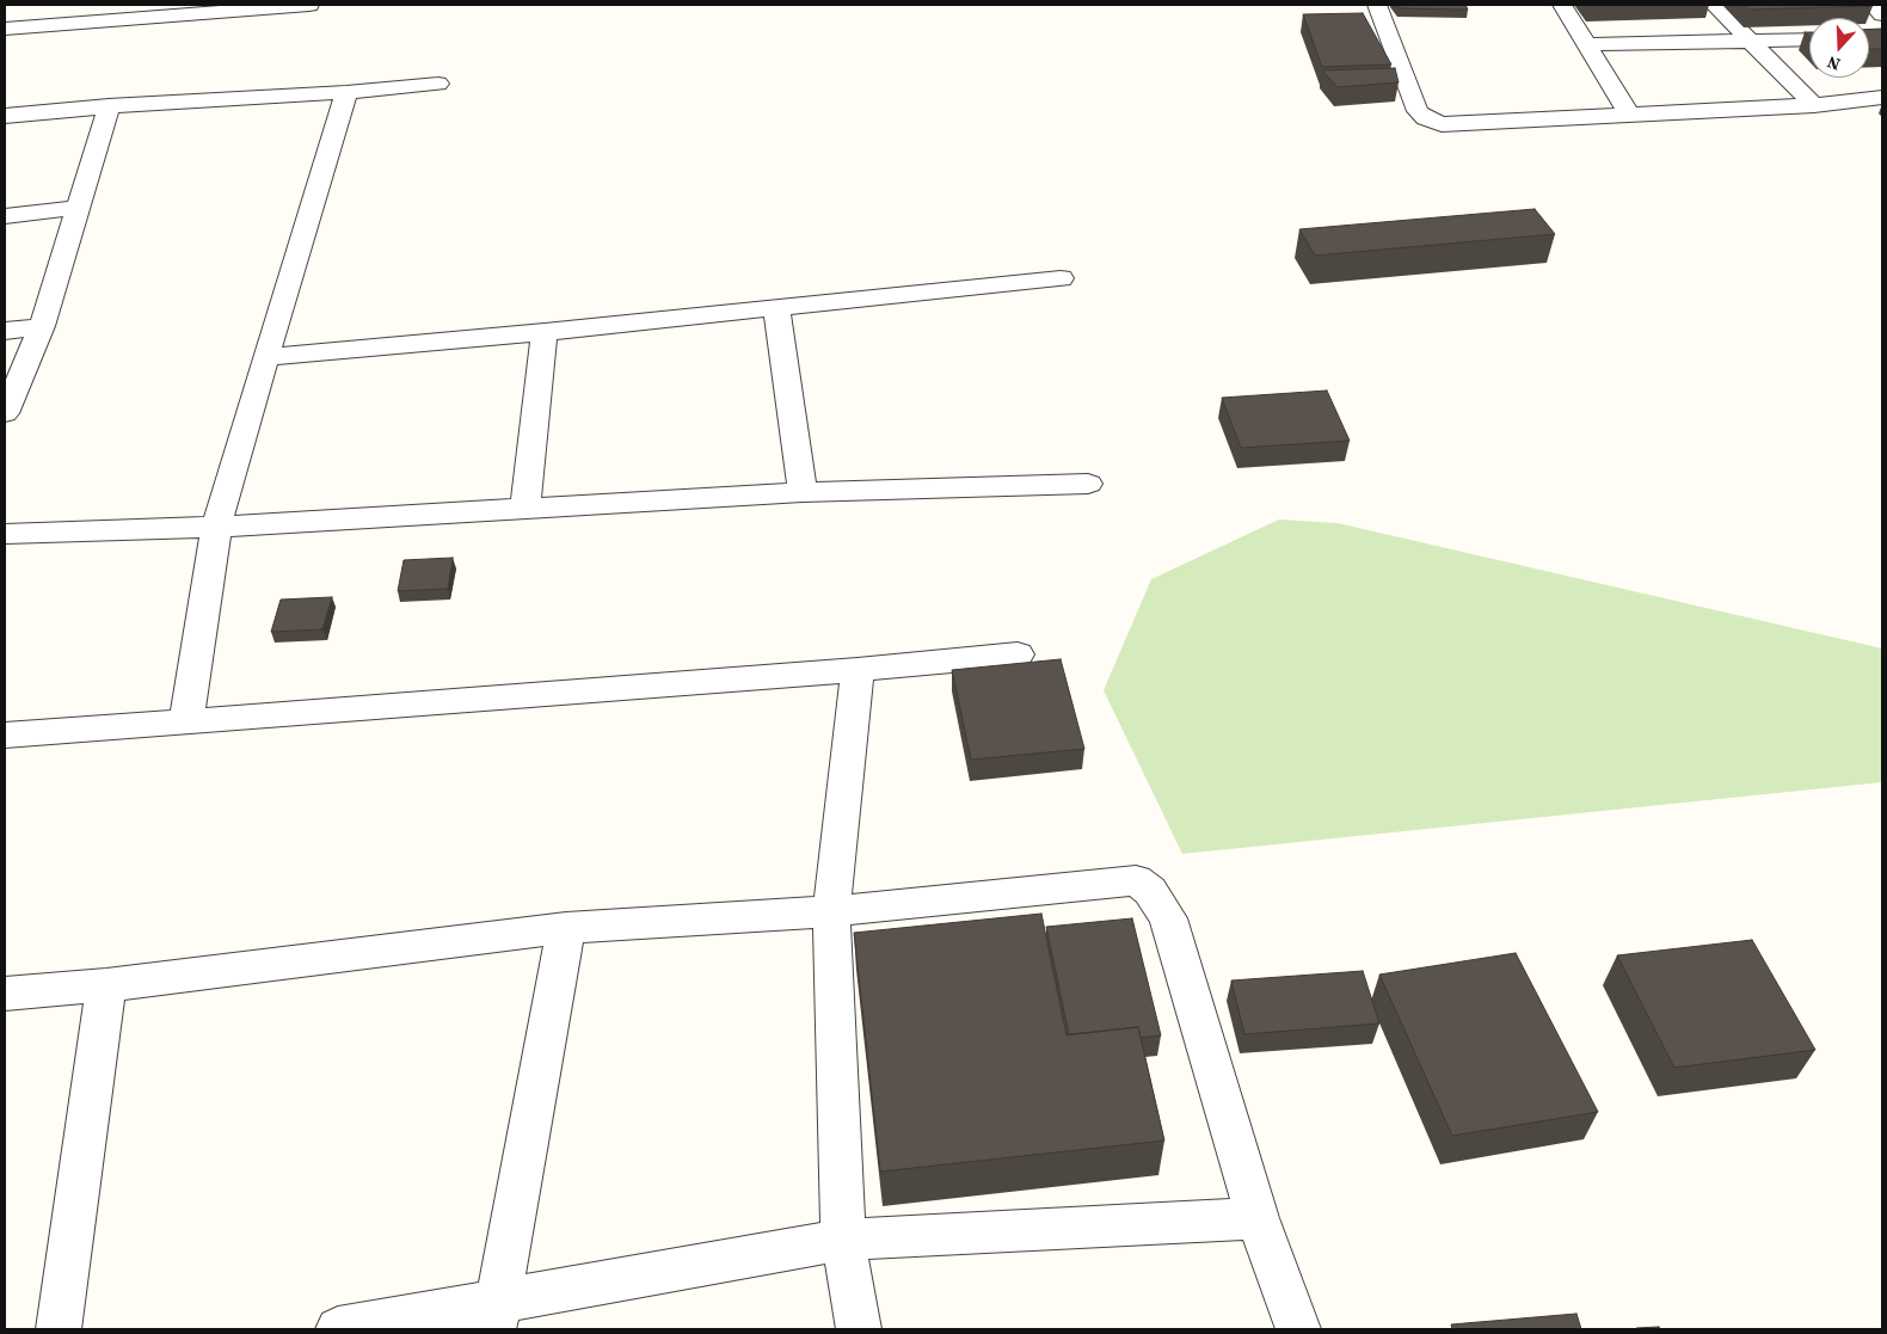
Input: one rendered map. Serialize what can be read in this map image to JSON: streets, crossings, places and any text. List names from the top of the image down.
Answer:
{
  "north": "bottom"
}
